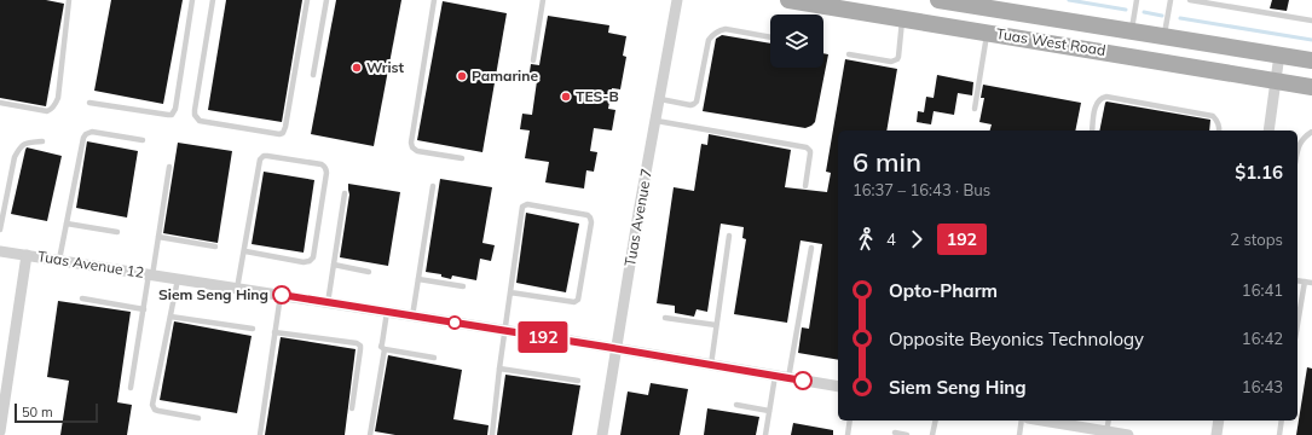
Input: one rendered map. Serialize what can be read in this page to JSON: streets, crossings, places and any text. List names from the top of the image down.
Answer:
{
  "streets": {
    "main road": ["Tuas West Road"],
    "street": ["Tuas Avenue 7", "Tuas Avenue 12"]
  },
  "crossings": [
    ["Tuas Avenue 7", "Tuas Avenue 12"]
  ],
  "places": [
    "Wrist",
    "Pamarine",
    "TES-B",
    "Siem Seng Hing"
  ],
  "lines": ["bus line 192"],
  "scale_bar": "50 m",
  "page": {
    "on_map": "192",
    "heading": ["6 min", "16:37 – 16:43 · Bus", "$1.16"],
    "legs": ["4", "192", "2 stops"],
    "list": [
      {
        "name": "Opto-Pharm",
        "value": "16:41"
      },
      {
        "name": "Opposite Beyonics Technology",
        "value": "16:42"
      },
      {
        "name": "Siem Seng Hing",
        "value": "16:43"
      }
    ],
    "scale": "50 m"
  }
}
